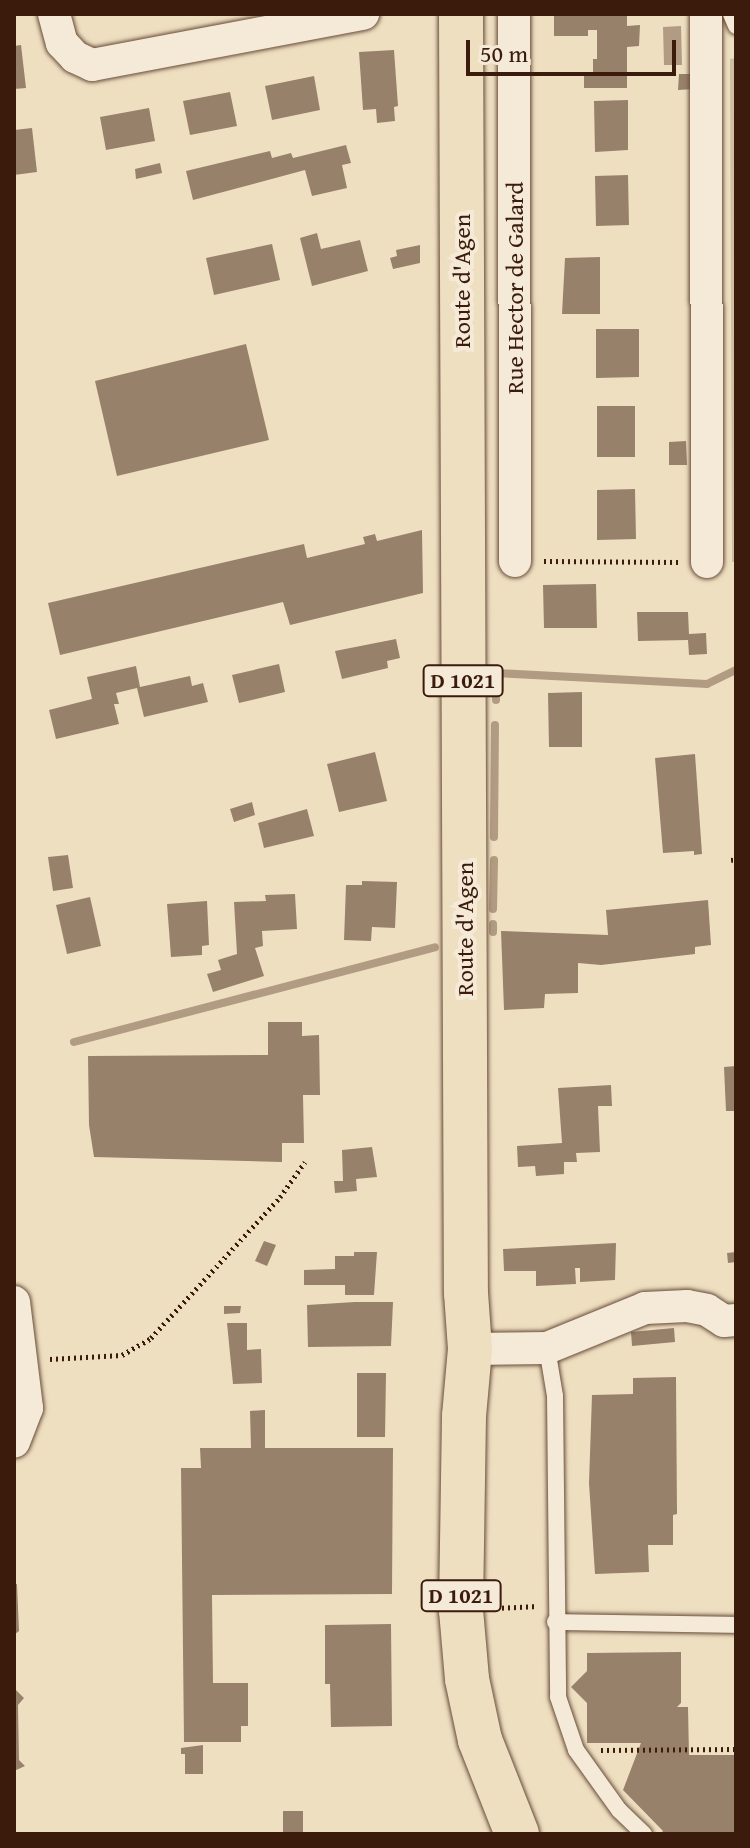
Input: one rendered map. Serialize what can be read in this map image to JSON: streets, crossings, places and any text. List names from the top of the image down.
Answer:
{
  "streets": {
    "main road": ["Route d'Agen", "D 1021"],
    "street": ["Rue Hector de Galard"]
  },
  "scale_bar": "50 m"
}
